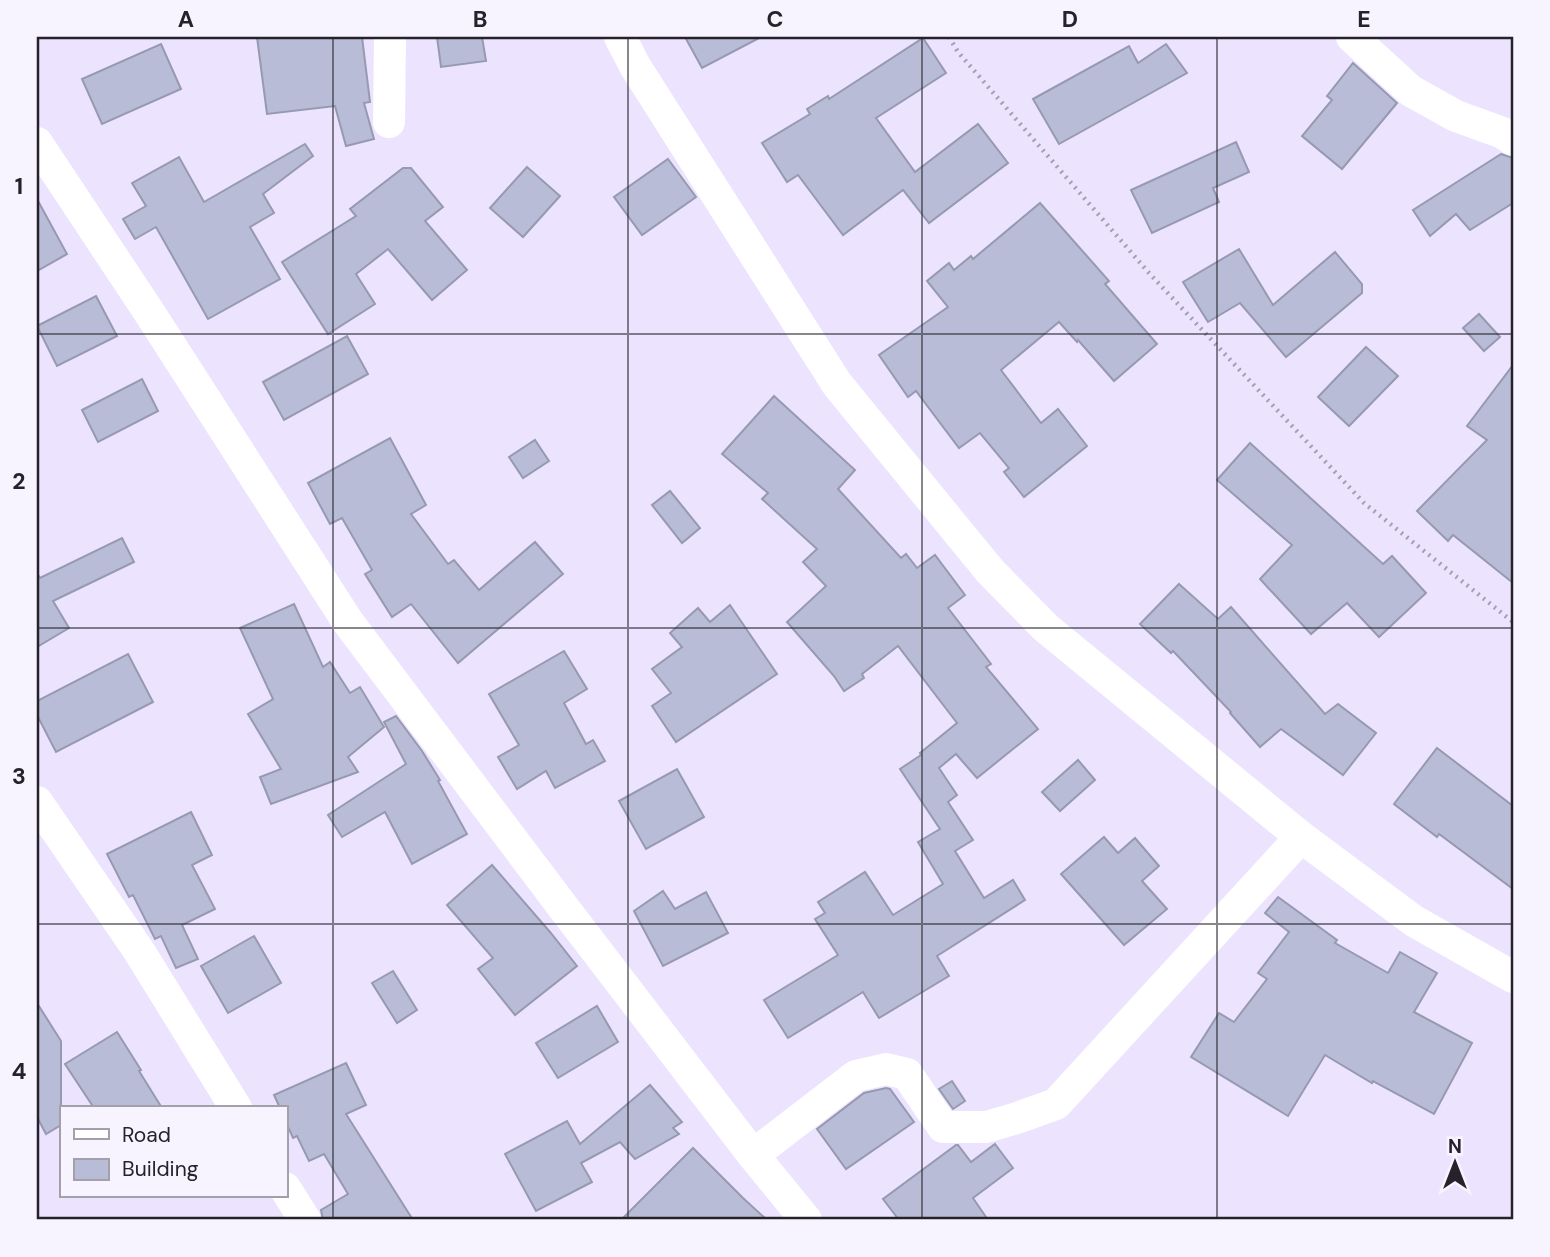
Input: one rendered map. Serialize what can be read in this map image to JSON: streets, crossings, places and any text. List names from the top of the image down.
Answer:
{
  "legend": ["Road", "Building"],
  "north": "top",
  "grid": {
    "columns": [
      "A",
      "B",
      "C",
      "D",
      "E"
    ],
    "rows": [
      "1",
      "2",
      "3",
      "4"
    ]
  }
}
